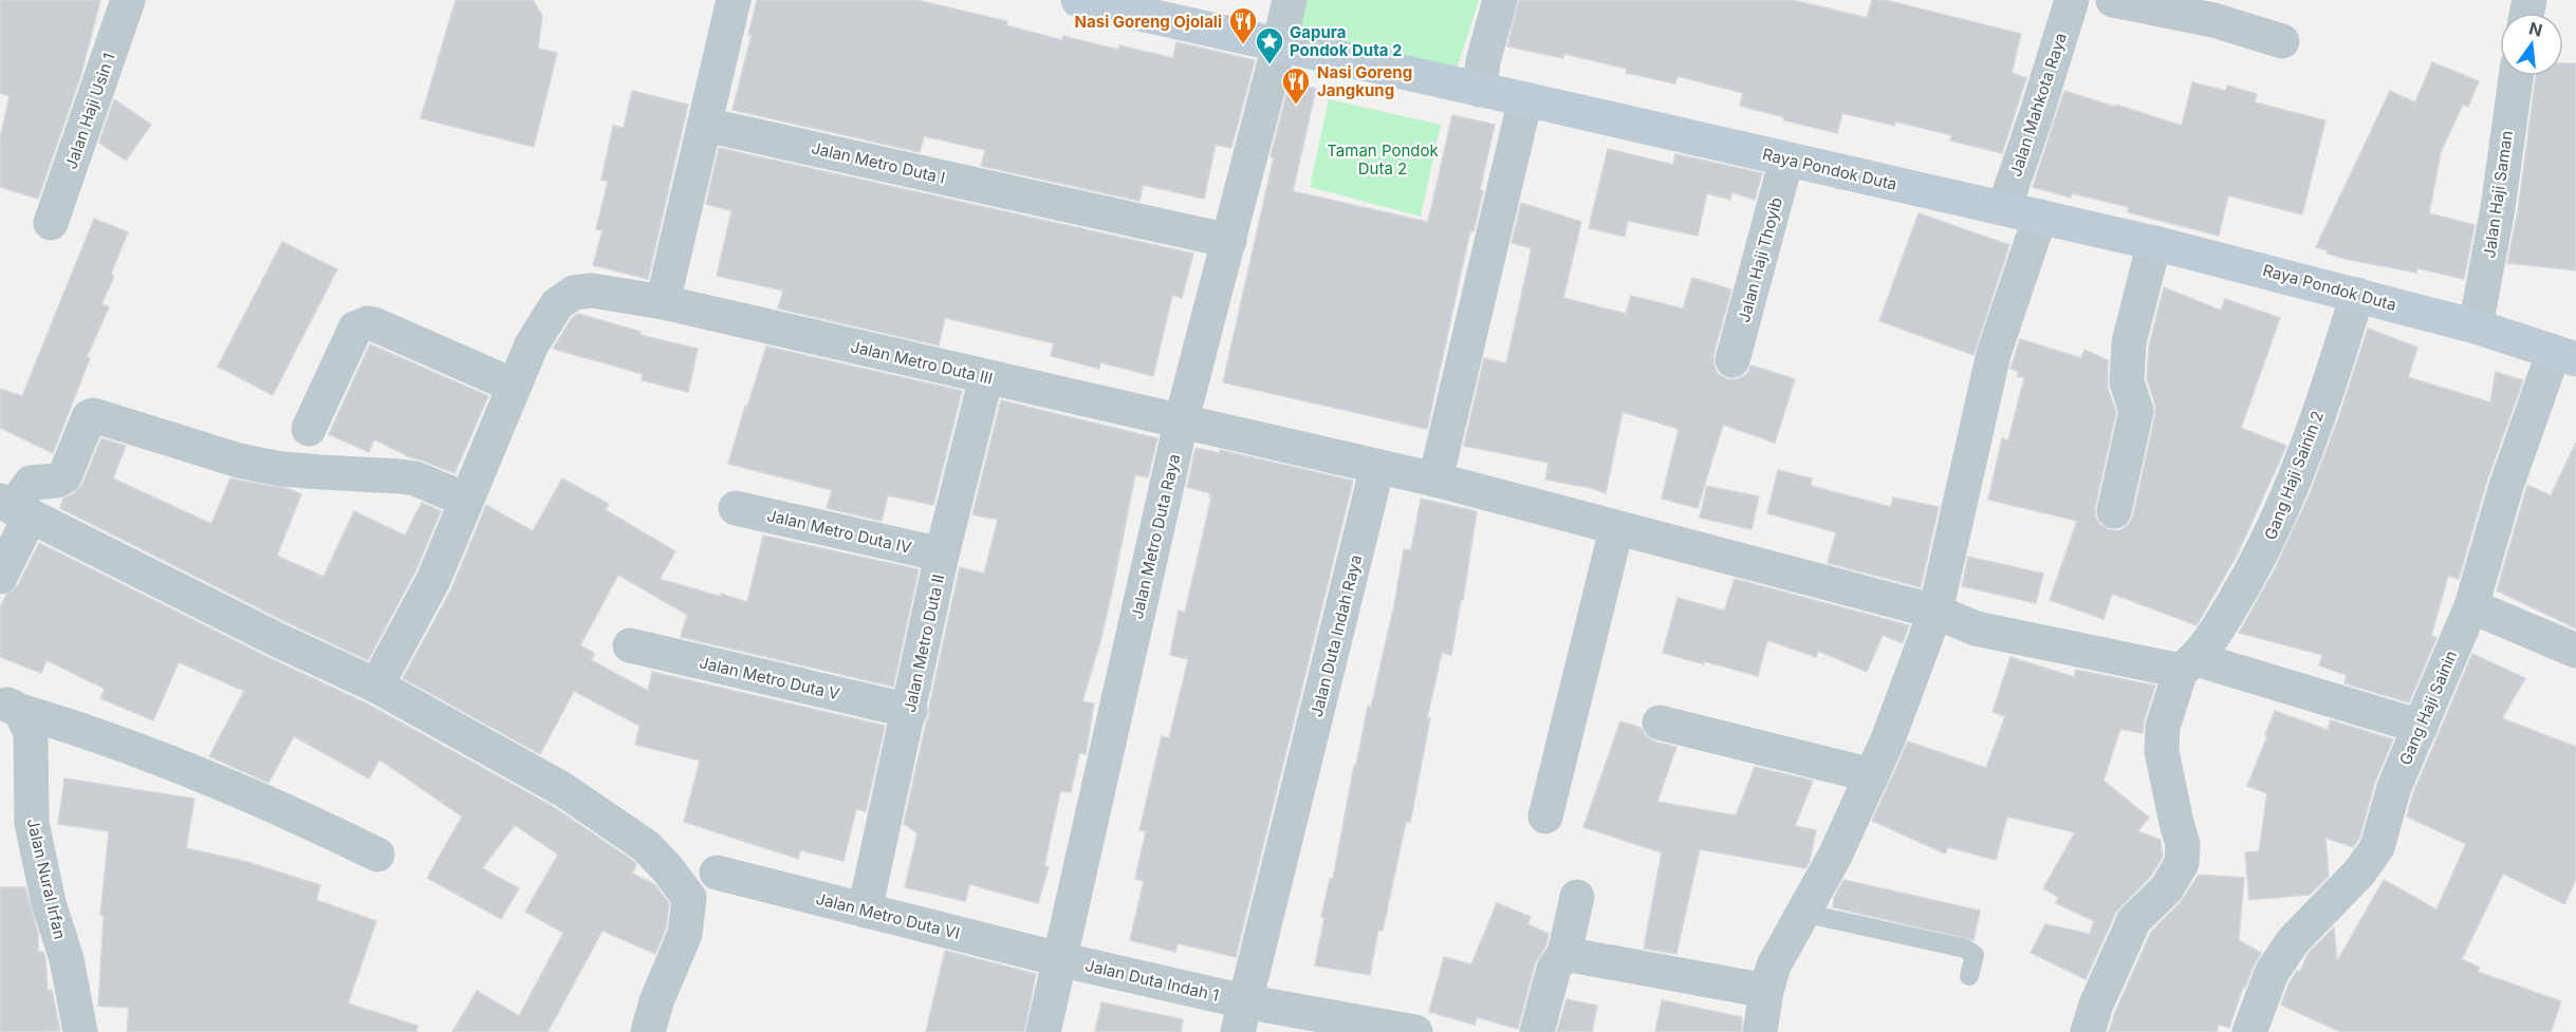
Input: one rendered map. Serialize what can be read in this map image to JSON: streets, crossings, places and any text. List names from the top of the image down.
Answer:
{
  "streets": {
    "main road": ["Raya Pondok Duta"],
    "street": [
      "Jalan Mahkota Raya",
      "Jalan Haji Usin 1",
      "Jalan Metro Duta I",
      "Jalan Haji Saman",
      "Jalan Haji Thoyib",
      "Jalan Metro Duta III",
      "Gang Haji Sainin 2",
      "Jalan Metro Duta IV",
      "Jalan Metro Duta Raya",
      "Jalan Duta Indah Raya",
      "Jalan Metro Duta II",
      "Jalan Metro Duta V",
      "Gang Haji Sainin",
      "Jalan Nural Irfan",
      "Jalan Metro Duta VI",
      "Jalan Duta Indah 1"
    ]
  },
  "crossings": [
    ["Jalan Mahkota Raya", "Raya Pondok Duta"],
    ["Jalan Metro Duta I", "Jalan Metro Duta Raya"],
    ["Raya Pondok Duta", "Jalan Haji Saman"],
    ["Raya Pondok Duta", "Jalan Haji Thoyib"],
    ["Raya Pondok Duta", "Gang Haji Sainin 2"],
    ["Raya Pondok Duta", "Jalan Metro Duta Raya"],
    ["Raya Pondok Duta", "Gang Haji Sainin"],
    ["Jalan Metro Duta III", "Jalan Metro Duta Raya"],
    ["Jalan Metro Duta III", "Jalan Metro Duta II"],
    ["Jalan Metro Duta IV", "Jalan Metro Duta II"],
    ["Jalan Metro Duta Raya", "Jalan Metro Duta VI"],
    ["Jalan Metro Duta Raya", "Jalan Duta Indah 1"],
    ["Jalan Duta Indah Raya", "Jalan Duta Indah 1"],
    ["Jalan Metro Duta II", "Jalan Metro Duta V"],
    ["Jalan Metro Duta II", "Jalan Metro Duta VI"],
    ["Jalan Metro Duta VI", "Jalan Duta Indah 1"]
  ],
  "parks": ["Taman Pondok Duta 2"],
  "places": {
    "restaurant": ["Nasi Goreng Ojolali", "Nasi Goreng Jangkung"],
    "place": ["Gapura Pondok Duta 2"]
  },
  "north": "top"
}
